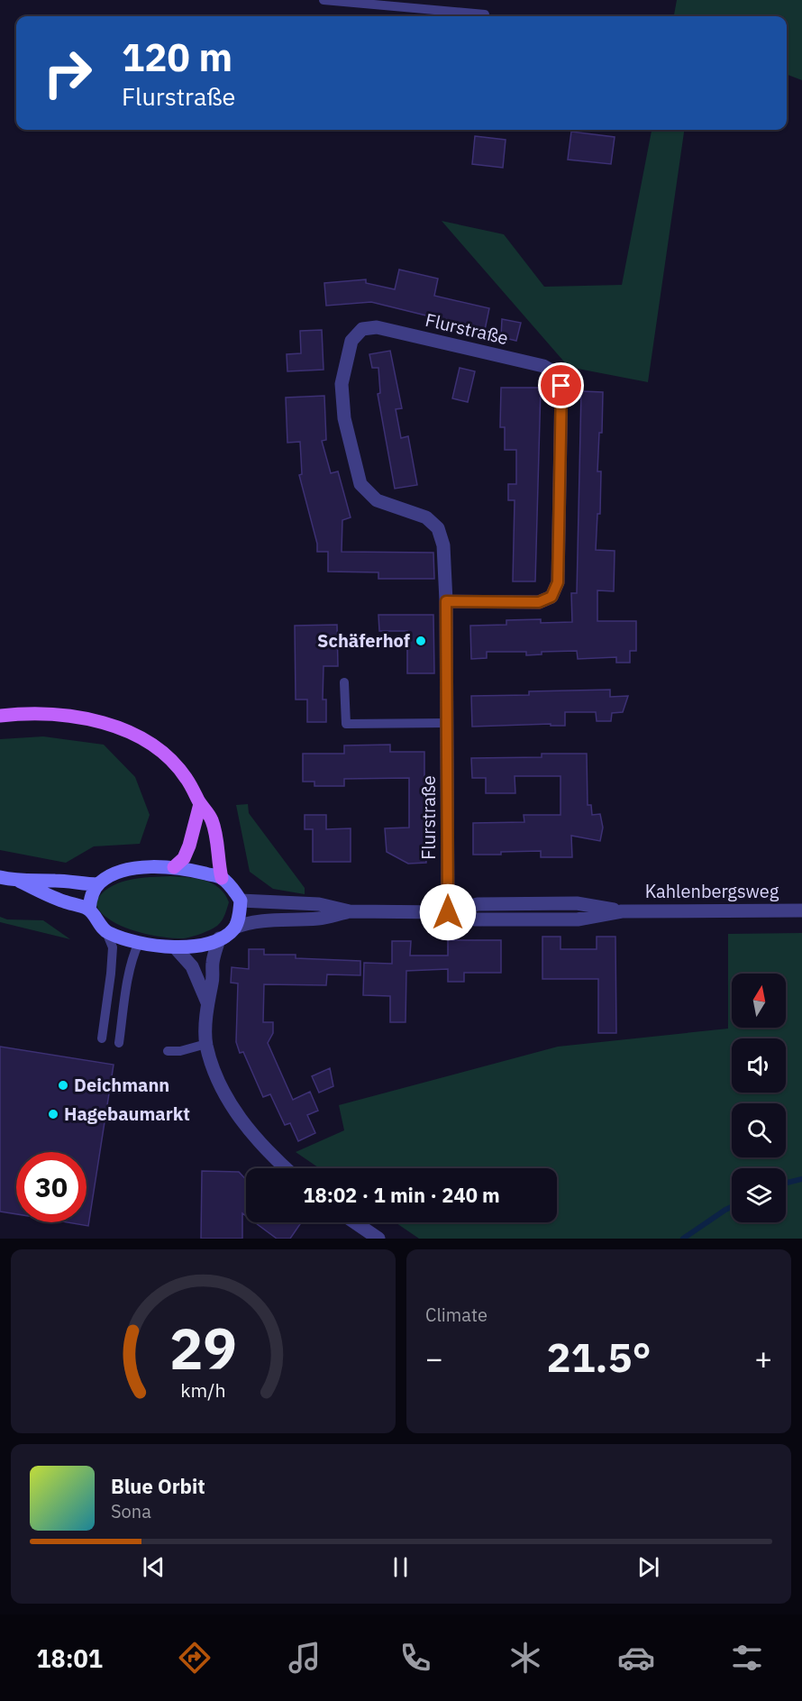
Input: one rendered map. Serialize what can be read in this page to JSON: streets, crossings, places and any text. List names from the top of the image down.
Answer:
{
  "streets": {
    "main road": ["Kahlenbergsweg"],
    "street": ["Flurstraße"]
  },
  "crossings": [
    ["Flurstraße", "Kahlenbergsweg"]
  ],
  "places": ["Schäferhof", "Deichmann", "Hagebaumarkt"],
  "north": "top",
  "page": {
    "turn": ["120 m", "Flurstraße"],
    "limit": "30",
    "trip": "18:02 · 1 min · 240 m",
    "tile": "Climate",
    "heat": ["−", "21.5°", "+"],
    "song": ["Blue Orbit", "Sona"],
    "tabs": "18:01",
    "gauge": ["29", "km/h"]
  }
}
